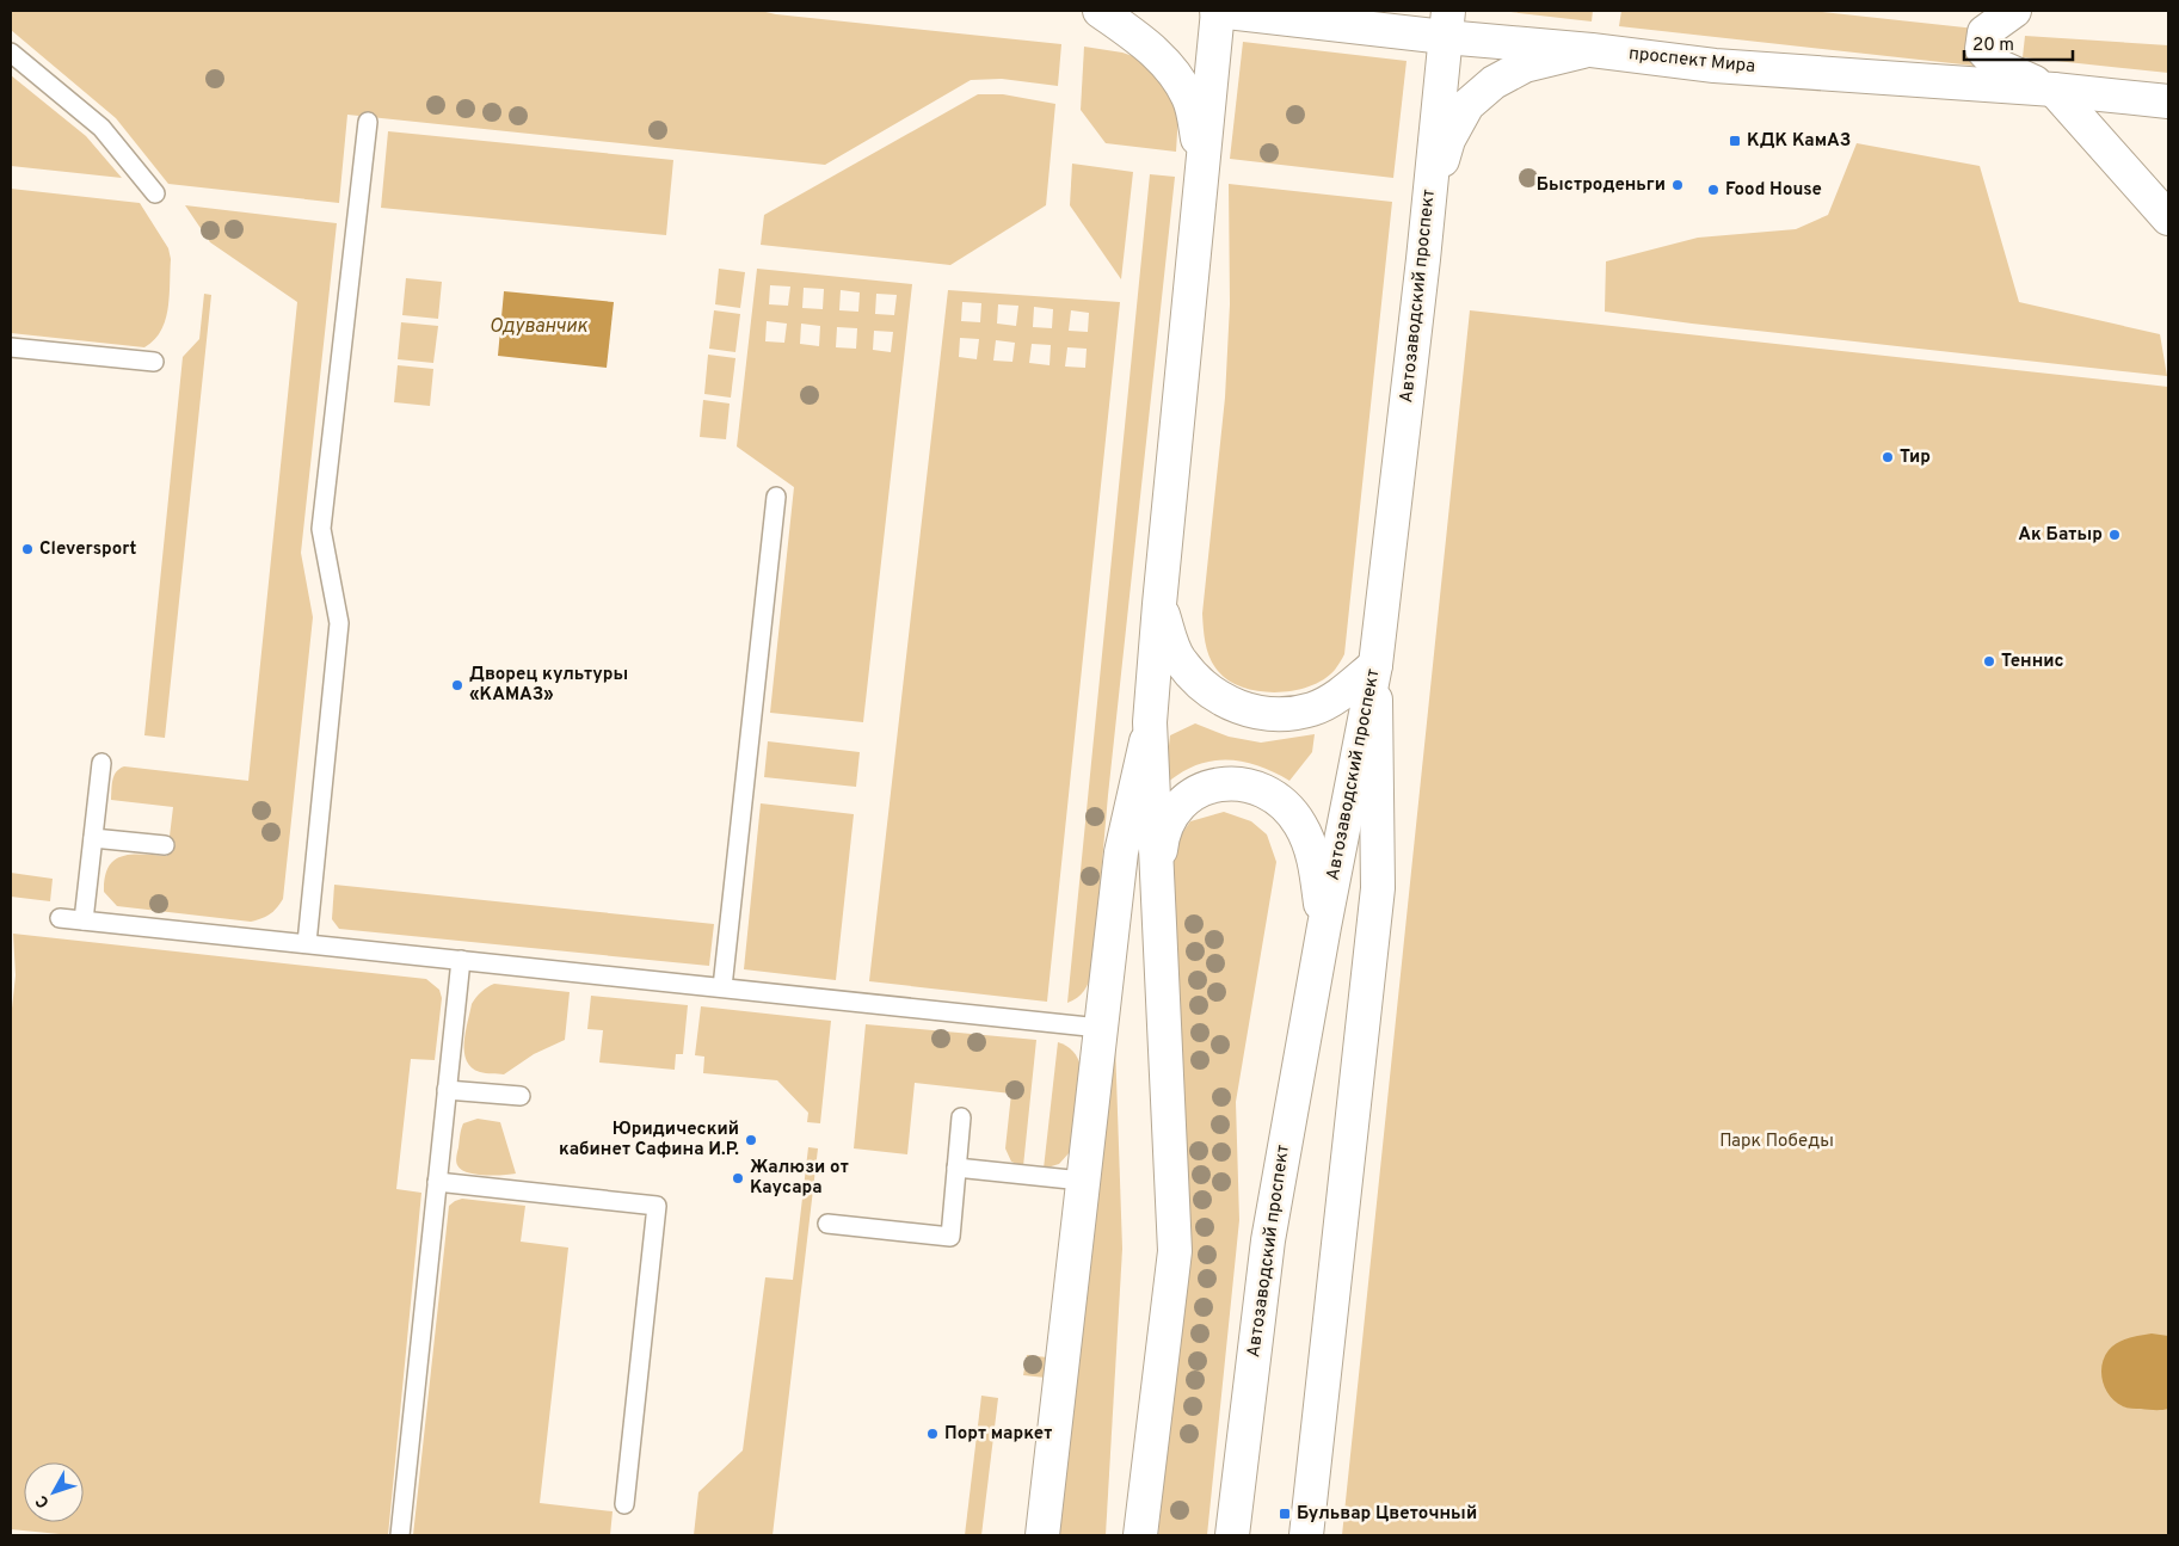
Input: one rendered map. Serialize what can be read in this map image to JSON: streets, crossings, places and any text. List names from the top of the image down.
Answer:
{
  "streets": {
    "street": ["проспект Мира", "Автозаводский проспект"]
  },
  "crossings": [
    ["проспект Мира", "Автозаводский проспект"]
  ],
  "water": ["Одуванчик"],
  "parks": ["Парк Победы"],
  "places": {
    "transit": ["КДК КамАЗ", "Бульвар Цветочный"],
    "other": [
      "Быстроденьги",
      "Food House",
      "Тир",
      "Ак Батыр",
      "Cleversport",
      "Теннис",
      "Дворец культуры «КАМАЗ»",
      "Юридический кабинет Сафина И.Р.",
      "Жалюзи от Каусара",
      "Порт маркет"
    ]
  },
  "scale_bar": "20 m",
  "north": "bottom left"
}
